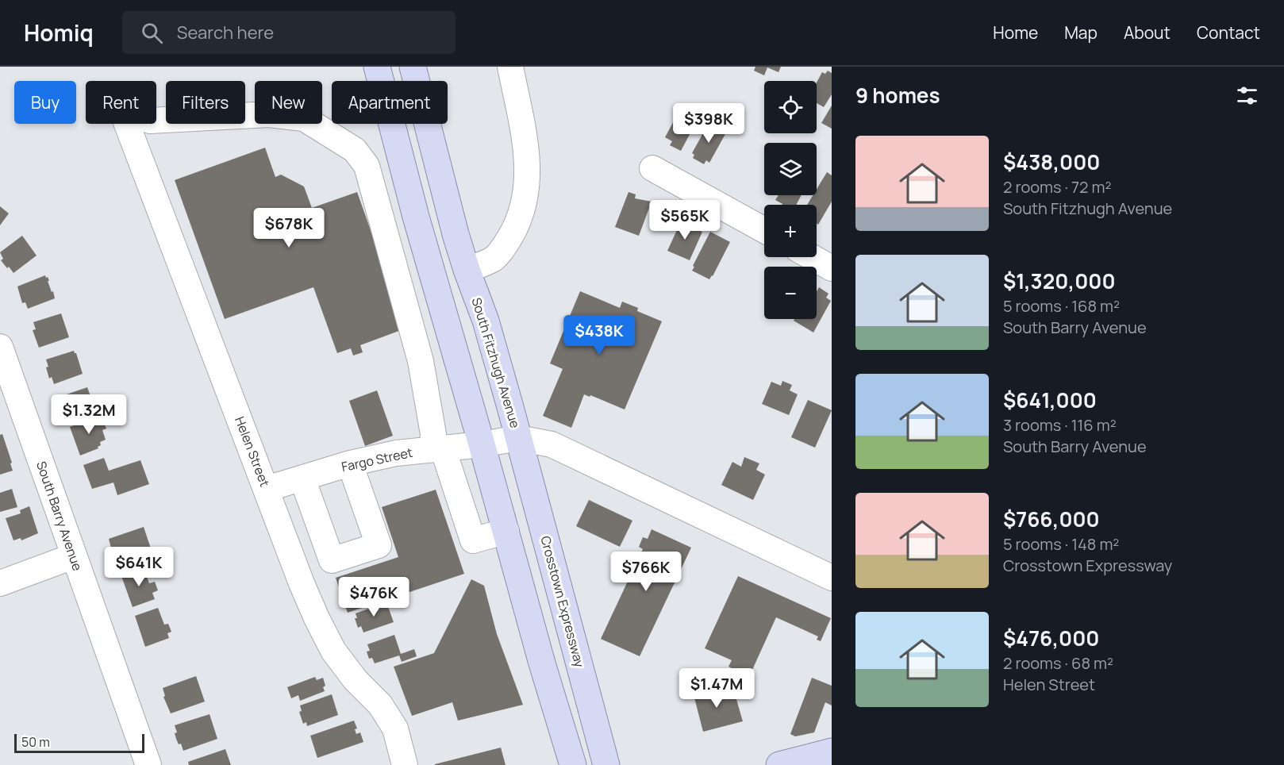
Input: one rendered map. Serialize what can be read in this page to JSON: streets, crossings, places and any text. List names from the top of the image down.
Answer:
{
  "streets": {
    "main road": ["South Fitzhugh Avenue", "Crosstown Expressway"],
    "street": ["Helen Street", "Fargo Street", "South Barry Avenue"]
  },
  "crossings": [
    ["South Fitzhugh Avenue", "Fargo Street"],
    ["South Fitzhugh Avenue", "Crosstown Expressway"],
    ["Helen Street", "Fargo Street"],
    ["Fargo Street", "Crosstown Expressway"]
  ],
  "scale_bar": "50 m",
  "page": {
    "header": "Homiq",
    "search": "Search here",
    "nav": [
      "Home",
      "Map",
      "About",
      "Contact"
    ],
    "heading": "9 homes",
    "map_buttons": ["+", "−"],
    "chip": [
      "Buy",
      "Rent",
      "Filters",
      "New",
      "Apartment"
    ],
    "price": [
      "$398K",
      "$565K",
      "$678K",
      "$438K",
      "$1.32M",
      "$641K",
      "$766K",
      "$476K",
      "$1.47M"
    ],
    "list": [
      {
        "name": "$438,000",
        "note": "2 rooms · 72 m² · South Fitzhugh Avenue"
      },
      {
        "name": "$1,320,000",
        "note": "5 rooms · 168 m² · South Barry Avenue"
      },
      {
        "name": "$641,000",
        "note": "3 rooms · 116 m² · South Barry Avenue"
      },
      {
        "name": "$766,000",
        "note": "5 rooms · 148 m² · Crosstown Expressway"
      },
      {
        "name": "$476,000",
        "note": "2 rooms · 68 m² · Helen Street"
      }
    ],
    "scale": "50 m"
  }
}
